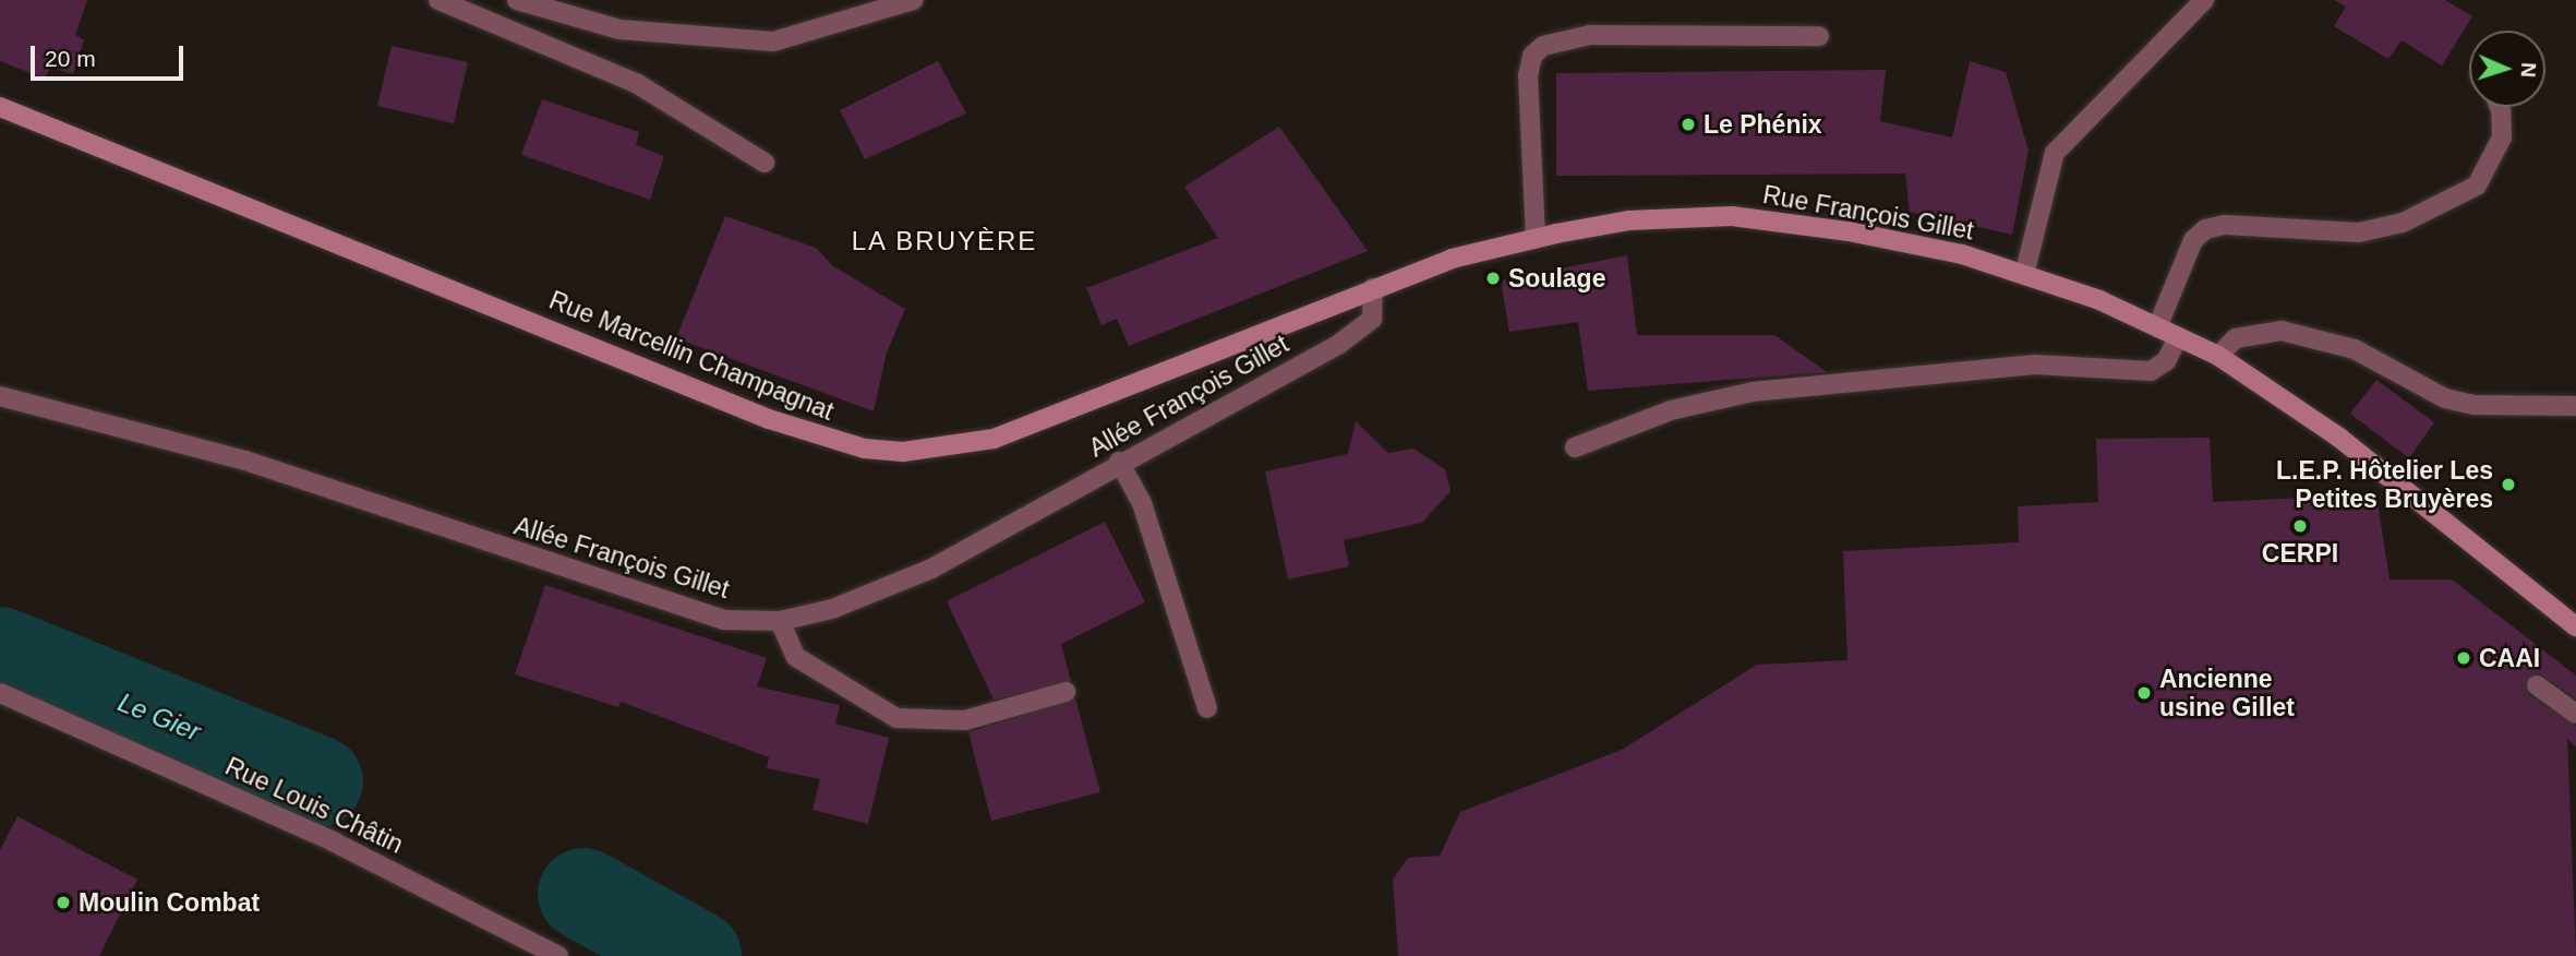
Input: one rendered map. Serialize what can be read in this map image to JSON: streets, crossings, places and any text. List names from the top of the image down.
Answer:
{
  "streets": {
    "main road": ["Rue François Gillet", "Rue Marcellin Champagnat"],
    "street": ["Allée François Gillet", "Rue Louis Châtin"]
  },
  "crossings": [
    ["Rue François Gillet", "Rue Marcellin Champagnat"],
    ["Rue François Gillet", "Allée François Gillet"],
    ["Rue Marcellin Champagnat", "Allée François Gillet"]
  ],
  "districts": ["LA BRUYÈRE"],
  "water": ["Le Gier"],
  "places": [
    "Le Phénix",
    "Soulage",
    "L.E.P. Hôtelier Les Petites Bruyères",
    "CERPI",
    "CAAI",
    "Ancienne usine Gillet",
    "Moulin Combat"
  ],
  "scale_bar": "20 m",
  "north": "right"
}
